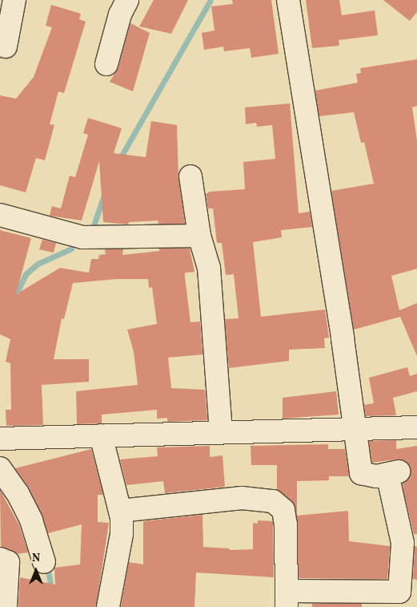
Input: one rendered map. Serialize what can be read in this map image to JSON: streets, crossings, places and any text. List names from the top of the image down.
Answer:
{
  "north": "top"
}
